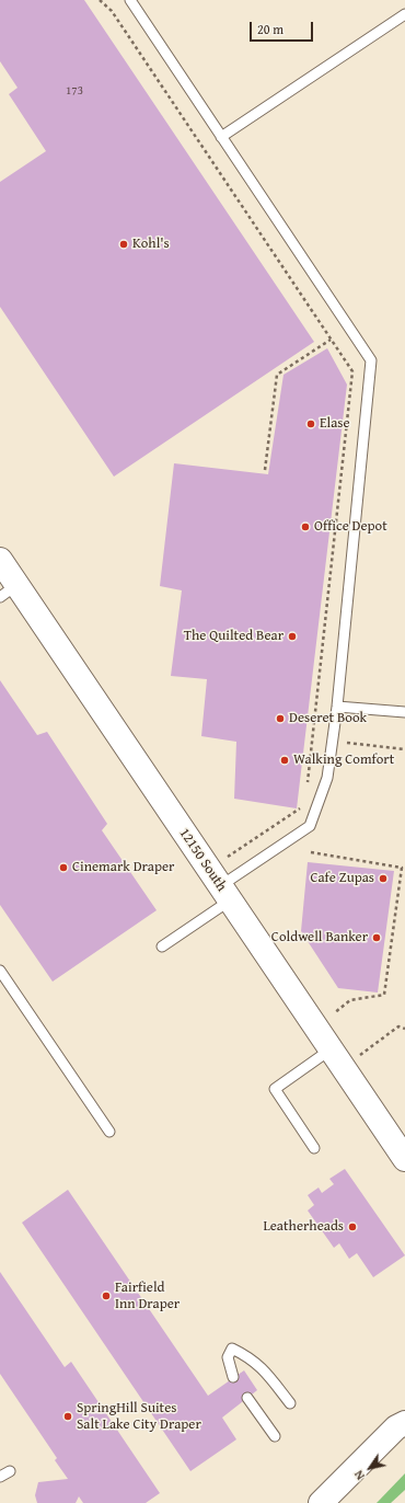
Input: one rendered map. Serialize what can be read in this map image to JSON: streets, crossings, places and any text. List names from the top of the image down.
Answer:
{
  "streets": {
    "street": ["12150 South"]
  },
  "places": [
    "Kohl's",
    "Elase",
    "Office Depot",
    "The Quilted Bear",
    "Deseret Book",
    "Walking Comfort",
    "Cinemark Draper",
    "Cafe Zupas",
    "Coldwell Banker",
    "Leatherheads",
    "Fairfield Inn Draper",
    "SpringHill Suites Salt Lake City Draper"
  ],
  "house_numbers": ["173"],
  "scale_bar": "20 m",
  "north": "bottom left"
}
